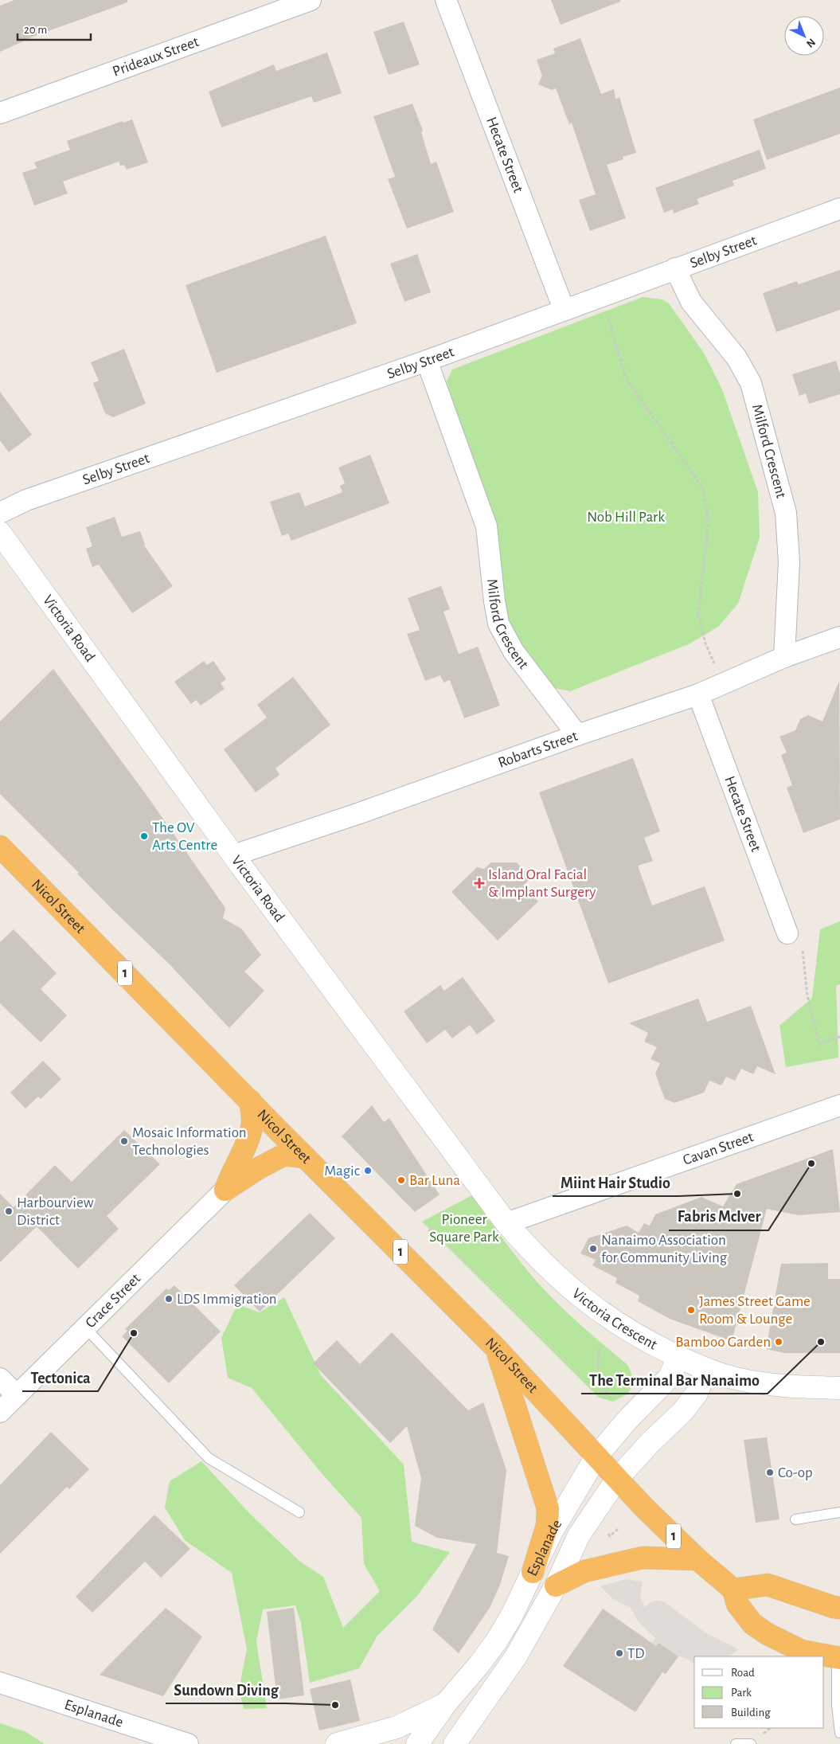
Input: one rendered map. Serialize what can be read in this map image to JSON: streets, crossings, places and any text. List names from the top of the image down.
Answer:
{
  "streets": {
    "highway": ["Nicol Street", "1"],
    "street": [
      "Prideaux Street",
      "Hecate Street",
      "Selby Street",
      "Milford Crescent",
      "Victoria Road",
      "Robarts Street",
      "Cavan Street",
      "Crace Street",
      "Victoria Crescent",
      "Esplanade"
    ]
  },
  "crossings": [
    ["Hecate Street", "Selby Street"],
    ["Hecate Street", "Robarts Street"],
    ["Selby Street", "Milford Crescent"],
    ["Milford Crescent", "Robarts Street"],
    ["Victoria Road", "Robarts Street"],
    ["Victoria Road", "Cavan Street"],
    ["Victoria Road", "Victoria Crescent"],
    ["Nicol Street", "1"],
    ["Nicol Street", "Esplanade"],
    ["1", "Esplanade"],
    ["Cavan Street", "Victoria Crescent"],
    ["Victoria Crescent", "Esplanade"]
  ],
  "parks": ["Nob Hill Park", "Pioneer Square Park"],
  "places": {
    "other": [
      "The OV Arts Centre",
      "Mosaic Information Technologies",
      "Fabris McIver",
      "Magic",
      "Bar Luna",
      "Miint Hair Studio",
      "Harbourview District",
      "Nanaimo Association for Community Living",
      "LDS Immigration",
      "James Street Game Room & Lounge",
      "Tectonica",
      "Bamboo Garden",
      "The Terminal Bar Nanaimo",
      "Co-op",
      "TD",
      "Sundown Diving"
    ],
    "health": ["Island Oral Facial & Implant Surgery"]
  },
  "legend": ["Road", "Park", "Building"],
  "scale_bar": "20 m",
  "north": "bottom right"
}
